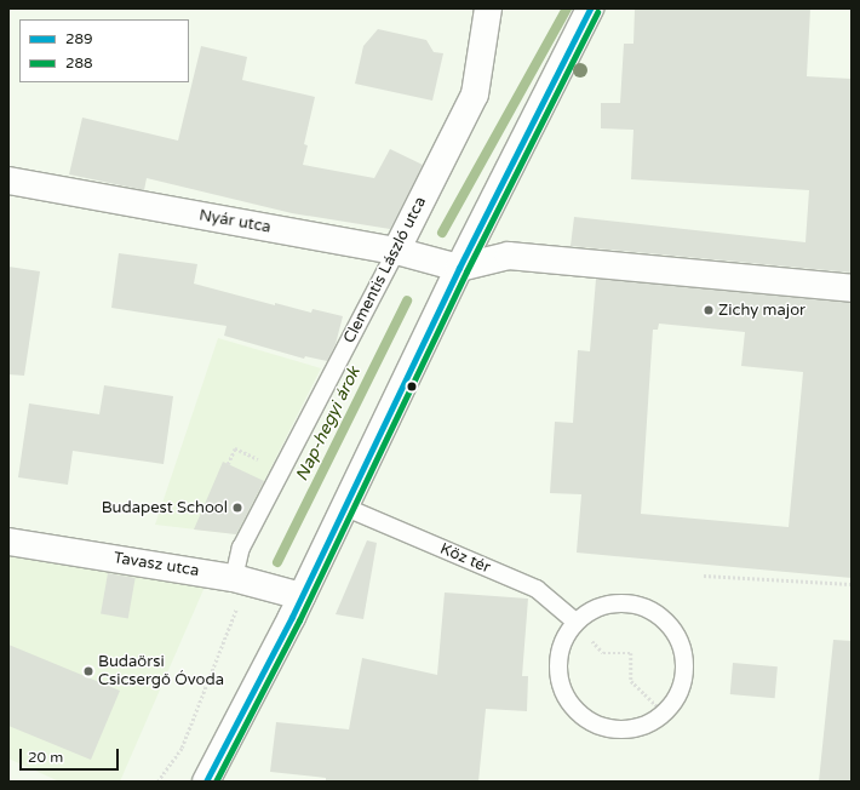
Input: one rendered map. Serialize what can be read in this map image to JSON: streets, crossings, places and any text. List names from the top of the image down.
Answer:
{
  "streets": {
    "street": ["Nyár utca", "Clementis László utca", "Tavasz utca"],
    "lane": ["Köz tér"]
  },
  "crossings": [
    ["Nyár utca", "Clementis László utca"],
    ["Clementis László utca", "Tavasz utca"]
  ],
  "water": ["Nap-hegyi árok"],
  "places": ["Zichy major", "Budapest School", "Budaörsi Csicsergő Óvoda"],
  "lines": ["transit line 289", "transit line 288"],
  "legend": ["289", "288"],
  "scale_bar": "20 m"
}
